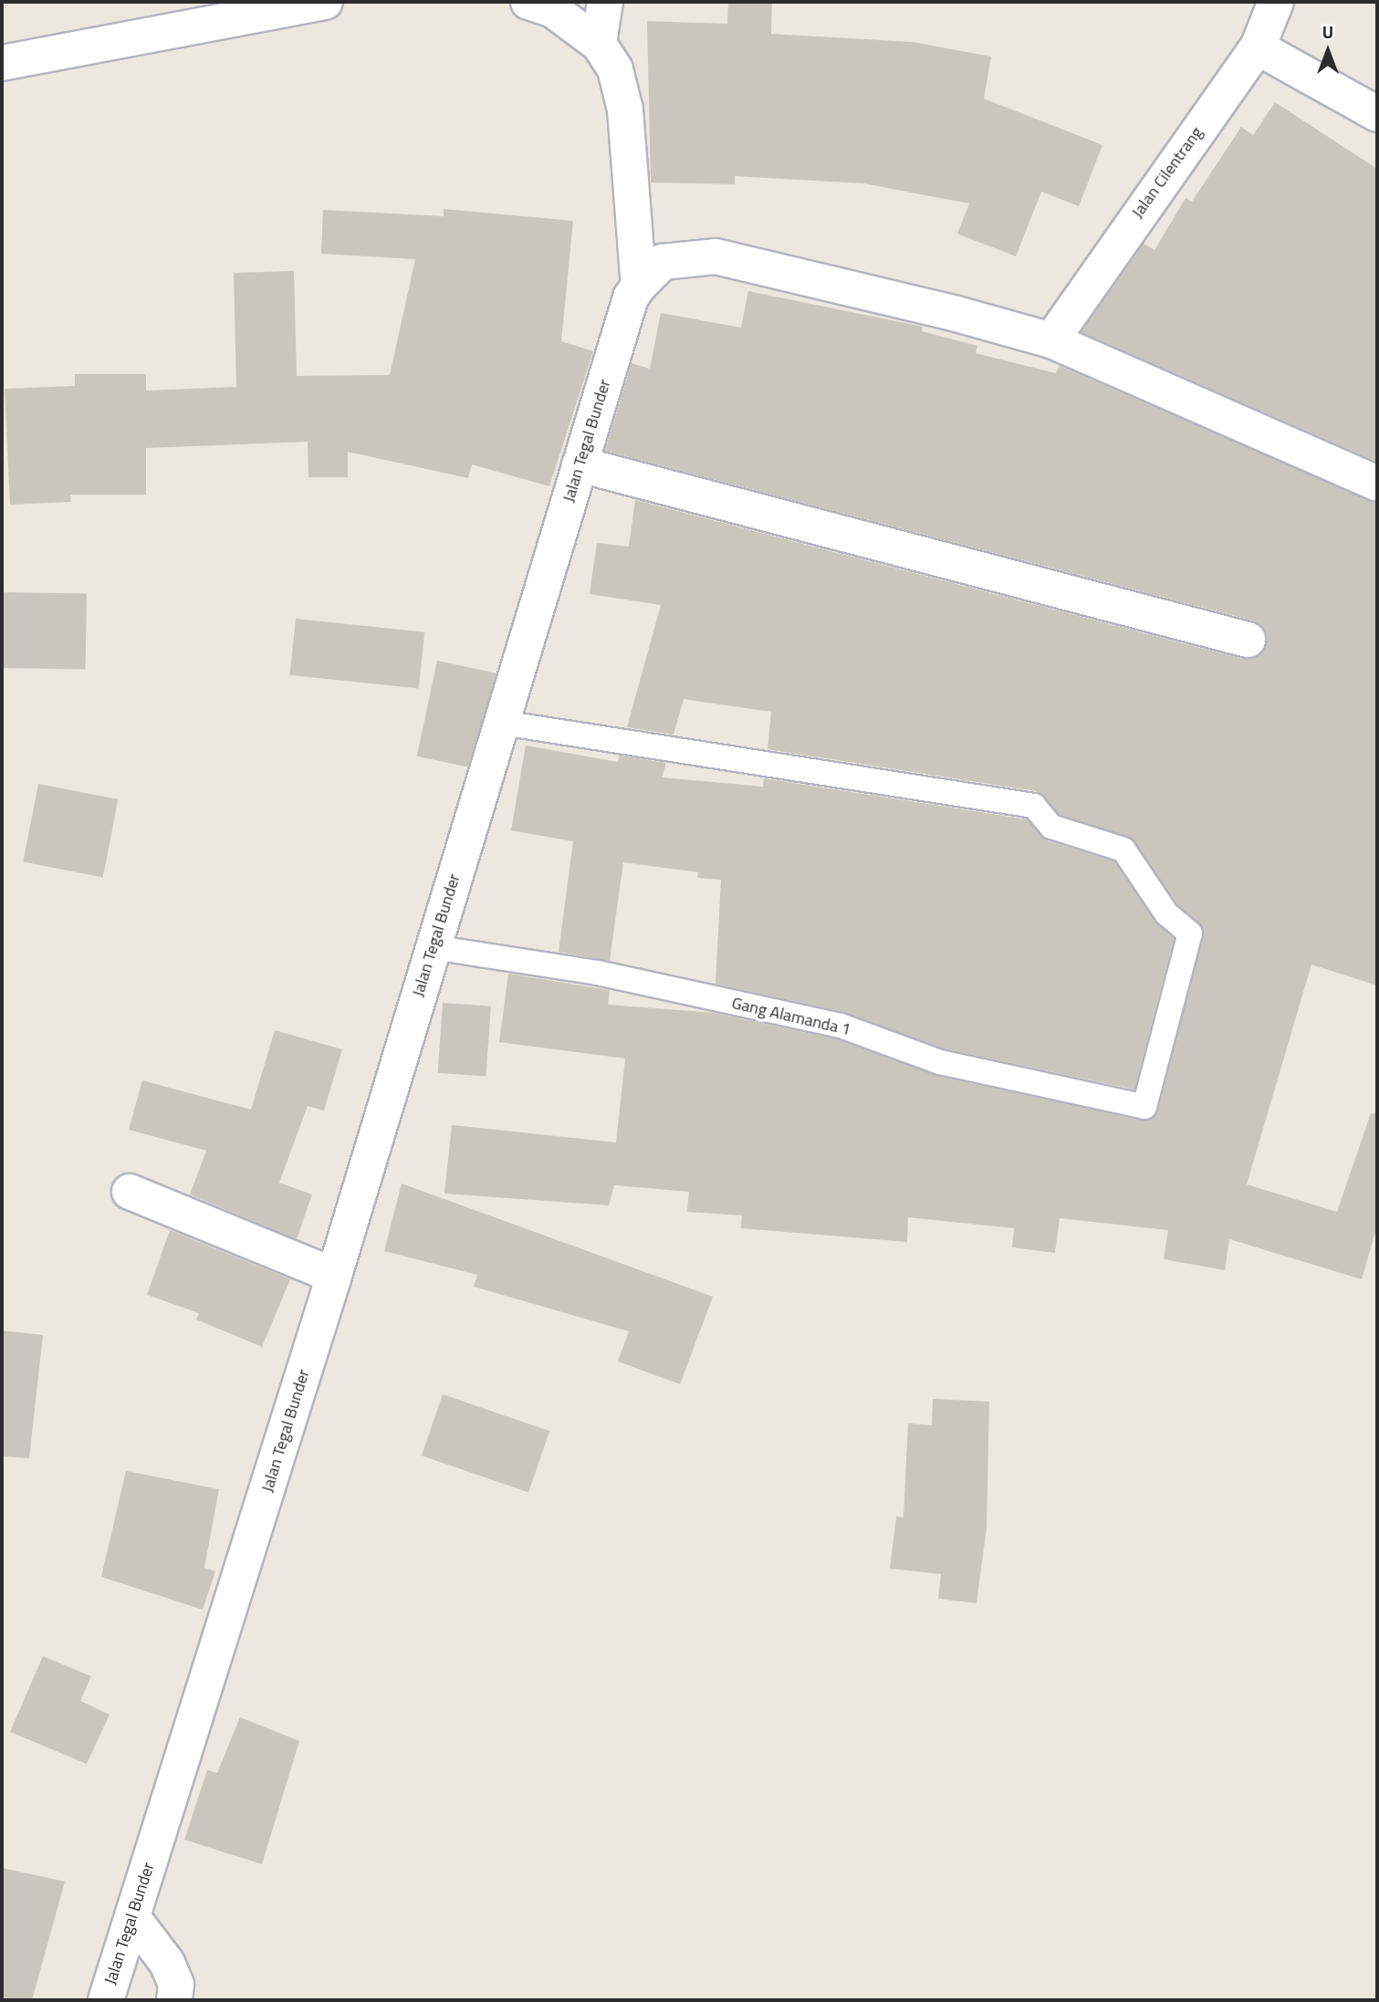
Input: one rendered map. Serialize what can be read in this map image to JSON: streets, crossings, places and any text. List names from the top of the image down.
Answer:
{
  "streets": {
    "street": ["Jalan Cilentrang", "Jalan Tegal Bunder"],
    "lane": ["Gang Alamanda 1"]
  },
  "crossings": [
    ["Jalan Cilentrang", "Jalan Tegal Bunder"],
    ["Jalan Tegal Bunder", "Gang Alamanda 1"]
  ],
  "north": "top"
}
